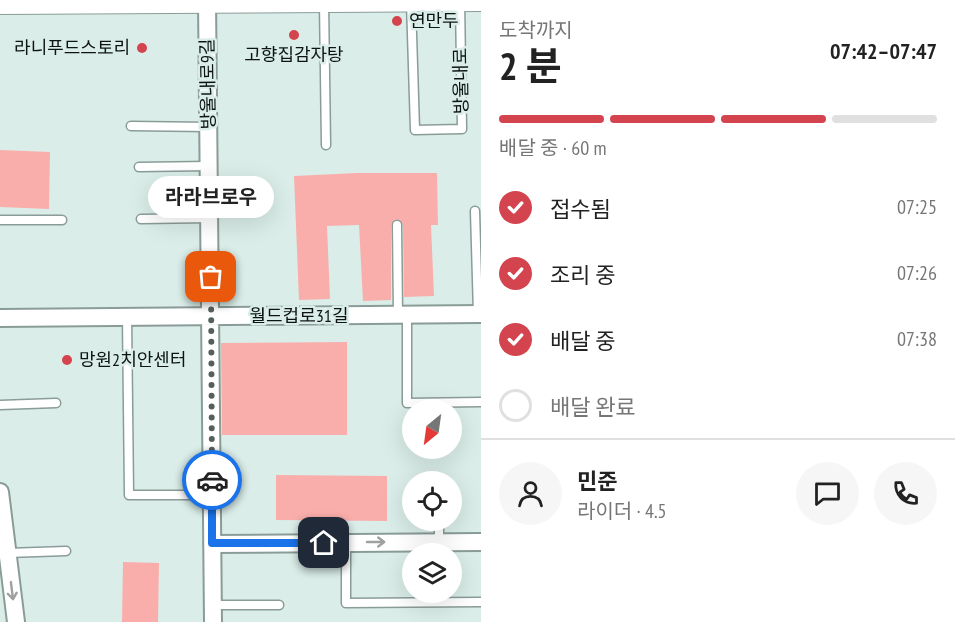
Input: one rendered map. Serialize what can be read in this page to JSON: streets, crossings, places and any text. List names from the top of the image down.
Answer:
{
  "streets": {
    "street": ["방울내로9길", "월드컵로31길"],
    "lane": ["방울내로"]
  },
  "crossings": [
    ["방울내로9길", "월드컵로31길"]
  ],
  "places": [
    "연만두",
    "고향집감자탕",
    "라니푸드스토리",
    "라라브로우",
    "망원2치안센터"
  ],
  "north": "bottom left",
  "page": {
    "heading": ["2 분", "도착까지", "07:42–07:47"],
    "panel": ["민준", "라이더 · 4.5"],
    "bar": "배달 중 · 60 m",
    "list": [
      ["접수됨", "07:25"],
      ["조리 중", "07:26"],
      ["배달 중", "07:38"],
      "배달 완료"
    ],
    "bubble": "라라브로우"
  }
}
